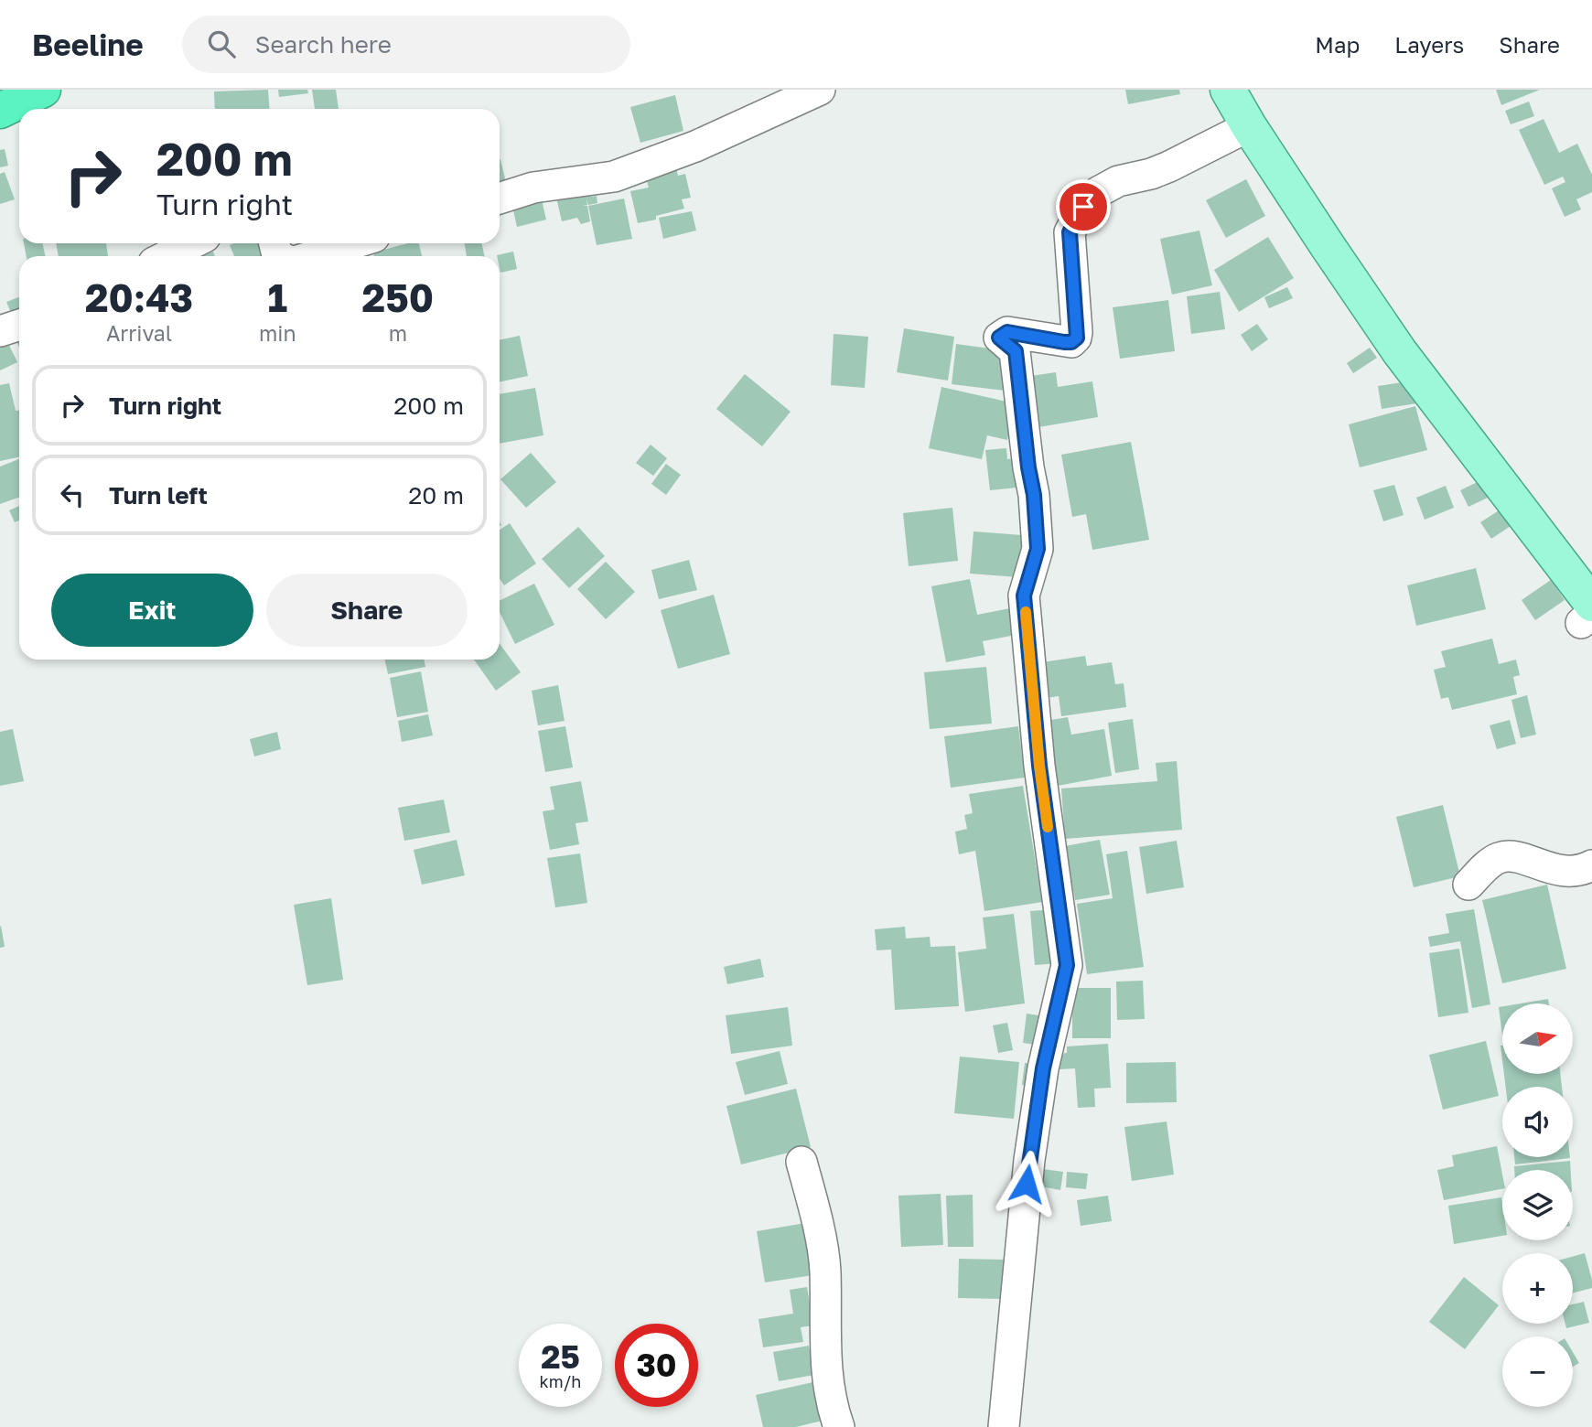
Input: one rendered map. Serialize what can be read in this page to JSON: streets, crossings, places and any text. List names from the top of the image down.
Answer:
{
  "north": "right",
  "page": {
    "header": "Beeline",
    "search": "Search here",
    "nav": ["Map", "Layers", "Share"],
    "turn": ["200 m", "Turn right"],
    "eta": [
      "20:43",
      "Arrival",
      "1",
      "min",
      "250",
      "m"
    ],
    "list": [
      {
        "name": "Turn right",
        "value": "200 m"
      },
      {
        "name": "Turn left",
        "value": "20 m"
      }
    ],
    "buttons": ["Exit", "Share"],
    "map_buttons": ["+", "−"],
    "speed": "25 km/h",
    "limit": "30"
  }
}
